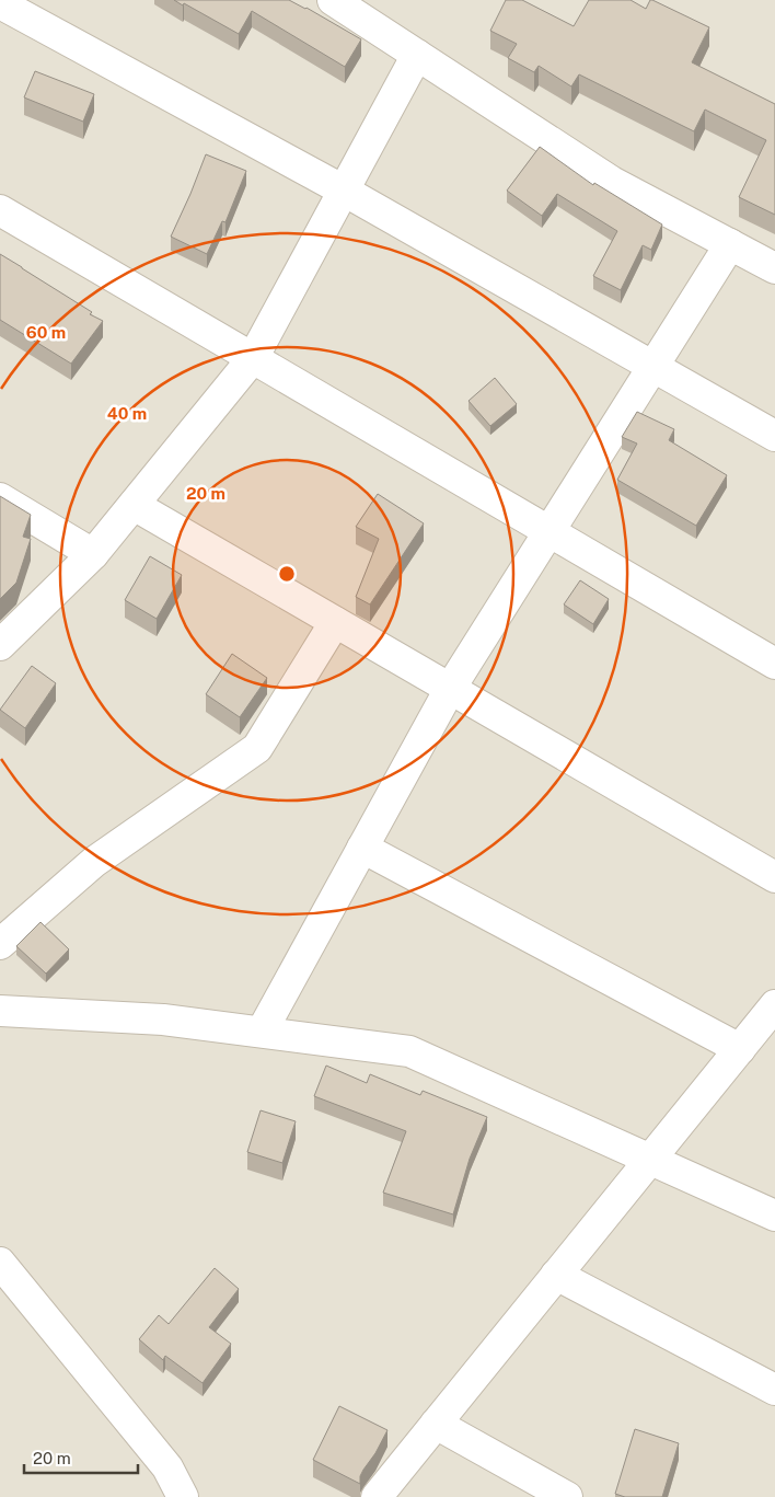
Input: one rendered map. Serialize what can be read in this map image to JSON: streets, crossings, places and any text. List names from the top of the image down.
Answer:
{
  "scale_bar": "20 m",
  "rings": ["60 m", "40 m", "20 m"]
}
